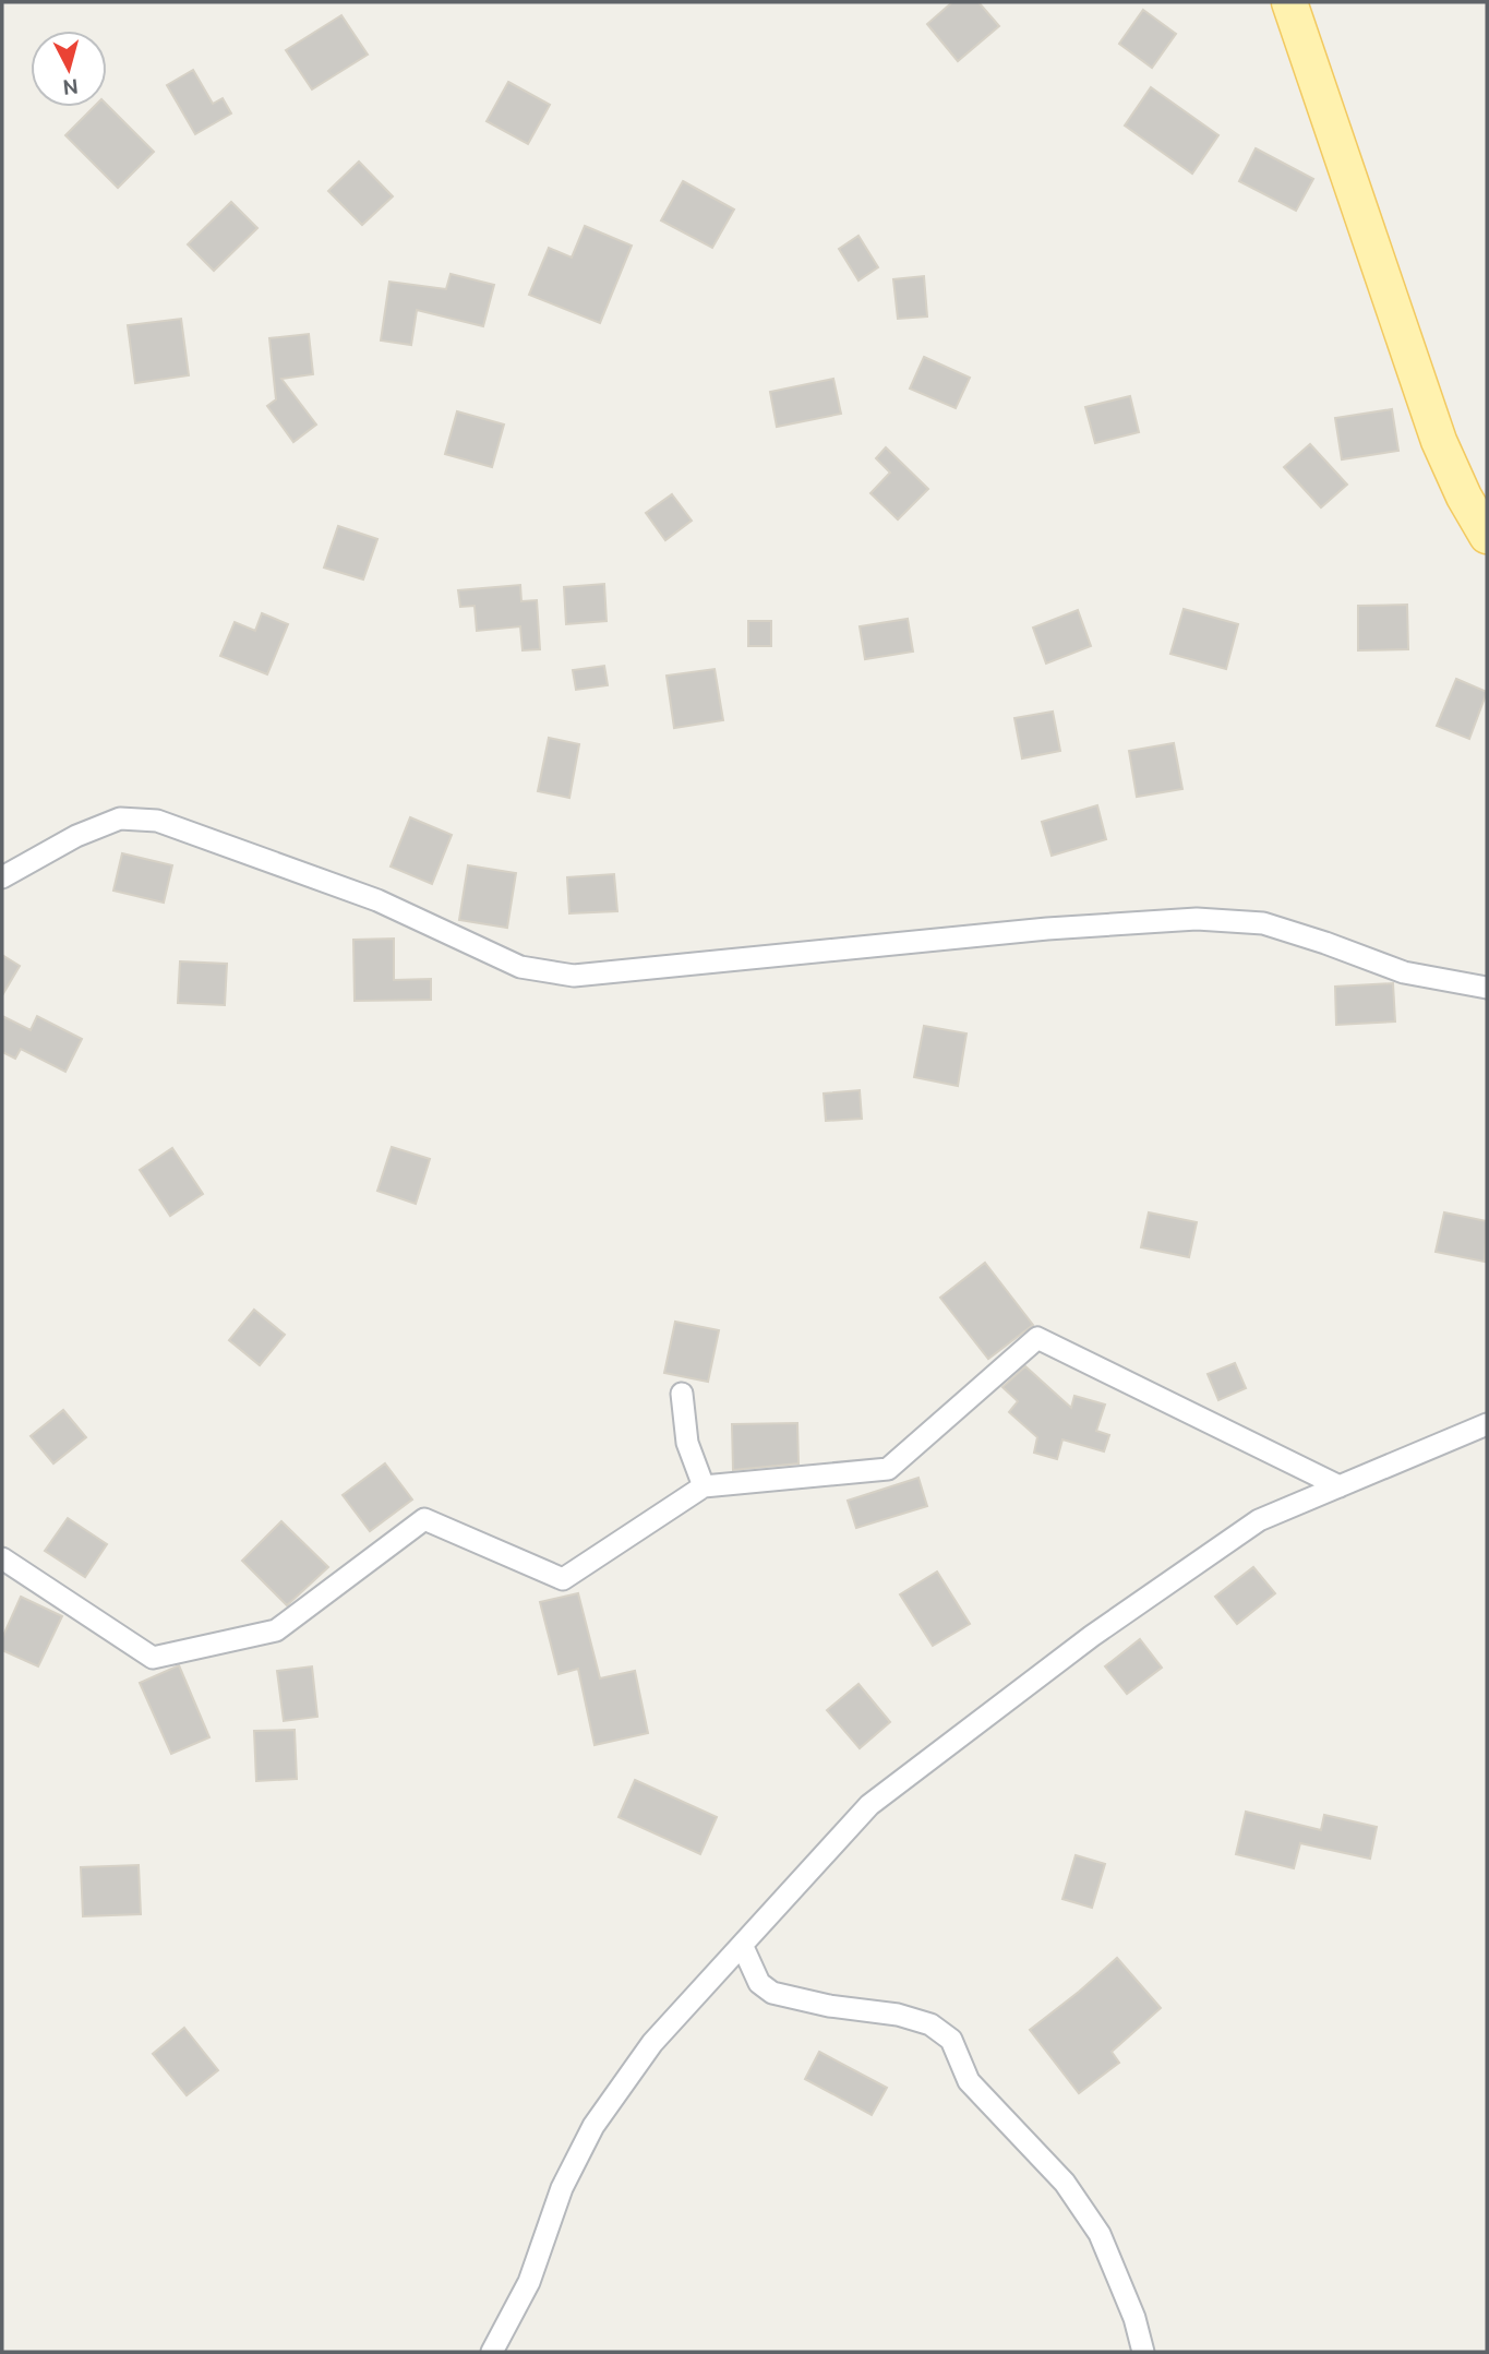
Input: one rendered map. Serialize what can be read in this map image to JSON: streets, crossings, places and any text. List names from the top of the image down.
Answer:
{
  "north": "bottom"
}
